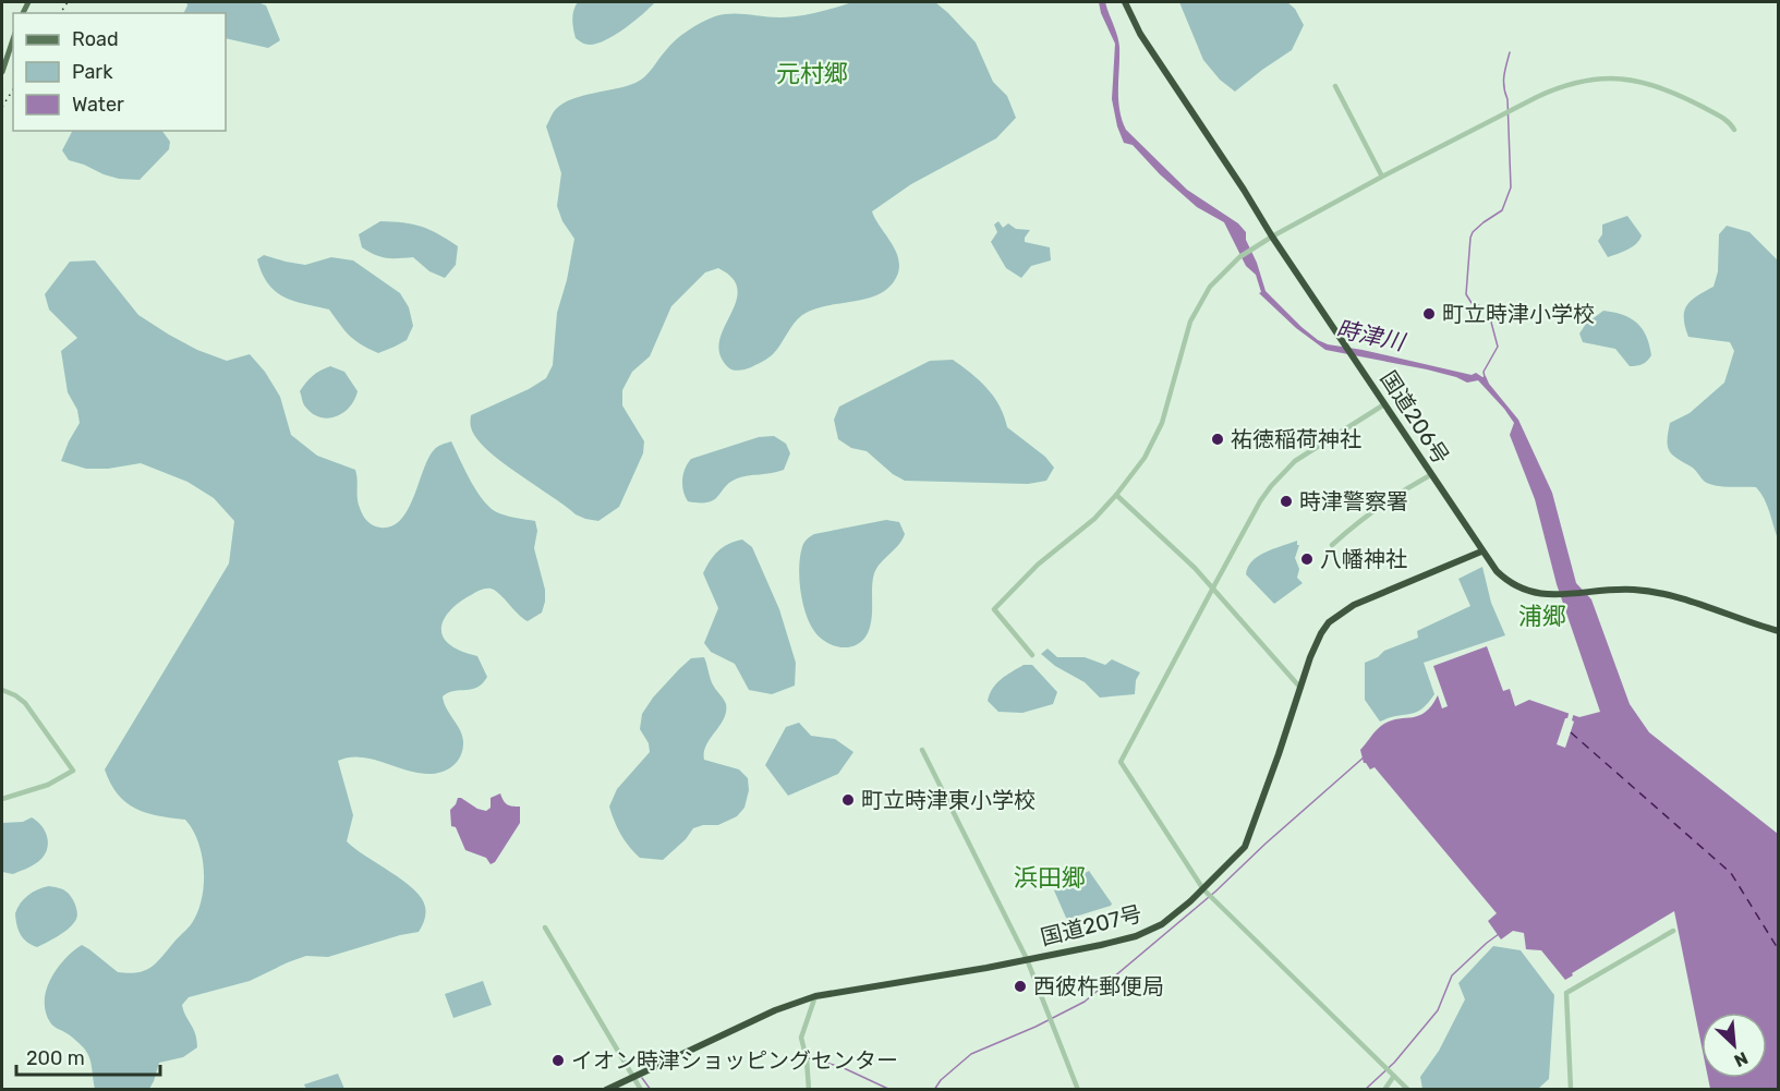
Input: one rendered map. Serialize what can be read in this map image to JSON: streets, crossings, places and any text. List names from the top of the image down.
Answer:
{
  "streets": {
    "highway": ["国道206号", "国道207号"]
  },
  "crossings": [
    ["国道206号", "国道207号"]
  ],
  "districts": ["元村郷", "浦郷", "浜田郷"],
  "water": ["時津川"],
  "places": [
    "町立時津小学校",
    "祐徳稲荷神社",
    "時津警察署",
    "八幡神社",
    "町立時津東小学校",
    "西彼杵郵便局",
    "イオン時津ショッピングセンター"
  ],
  "legend": ["Road", "Park", "Water"],
  "scale_bar": "200 m",
  "north": "bottom right"
}
